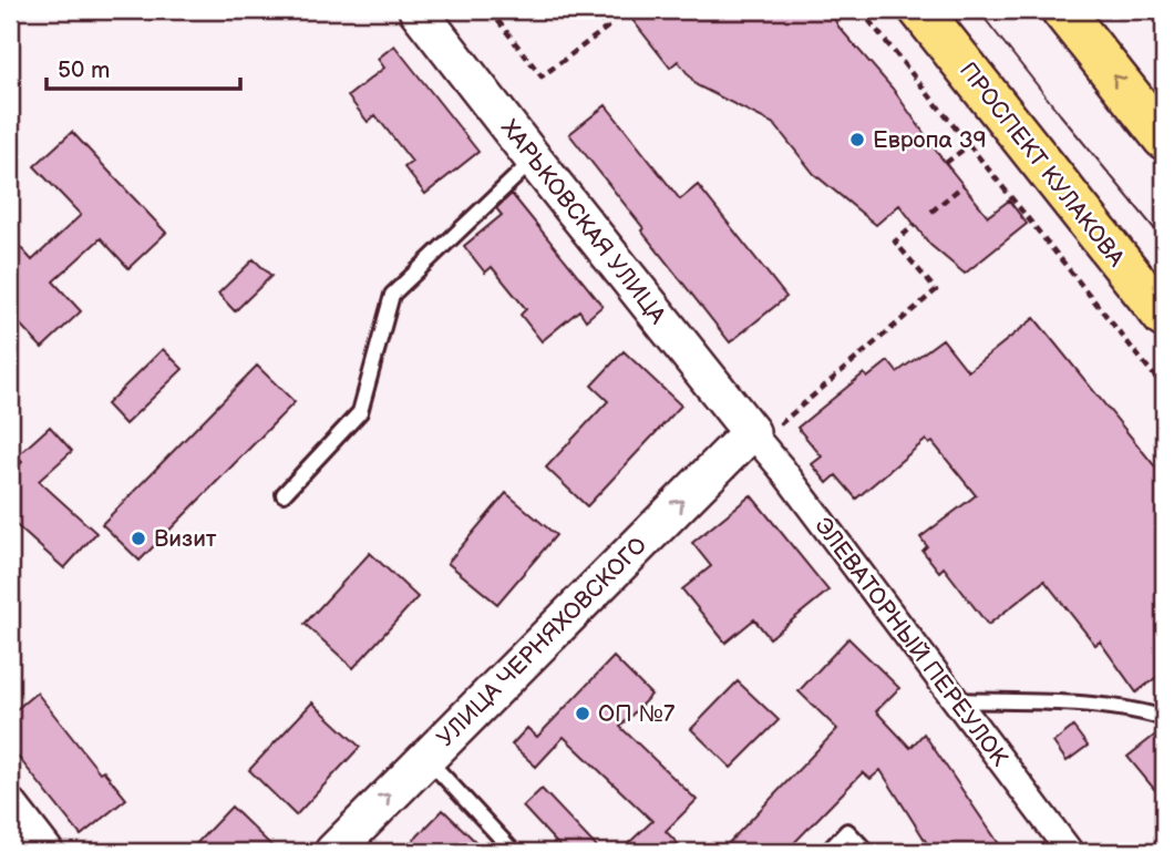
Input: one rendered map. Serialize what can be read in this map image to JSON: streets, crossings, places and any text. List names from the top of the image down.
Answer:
{
  "streets": {
    "main road": ["ПРОСПЕКТ КУЛАКОВА", "ХАРЬКОВСКАЯ УЛИЦА", "УЛИЦА ЧЕРНЯХОВСКОГО"],
    "street": ["ЭЛЕВАТОРНЫЙ ПЕРЕУЛОК"]
  },
  "crossings": [
    ["ХАРЬКОВСКАЯ УЛИЦА", "УЛИЦА ЧЕРНЯХОВСКОГО"],
    ["ХАРЬКОВСКАЯ УЛИЦА", "ЭЛЕВАТОРНЫЙ ПЕРЕУЛОК"],
    ["УЛИЦА ЧЕРНЯХОВСКОГО", "ЭЛЕВАТОРНЫЙ ПЕРЕУЛОК"]
  ],
  "one_way": ["УЛИЦА ЧЕРНЯХОВСКОГО"],
  "places": ["Европа 39", "Визит", "ОП №7"],
  "scale_bar": "50 m"
}
